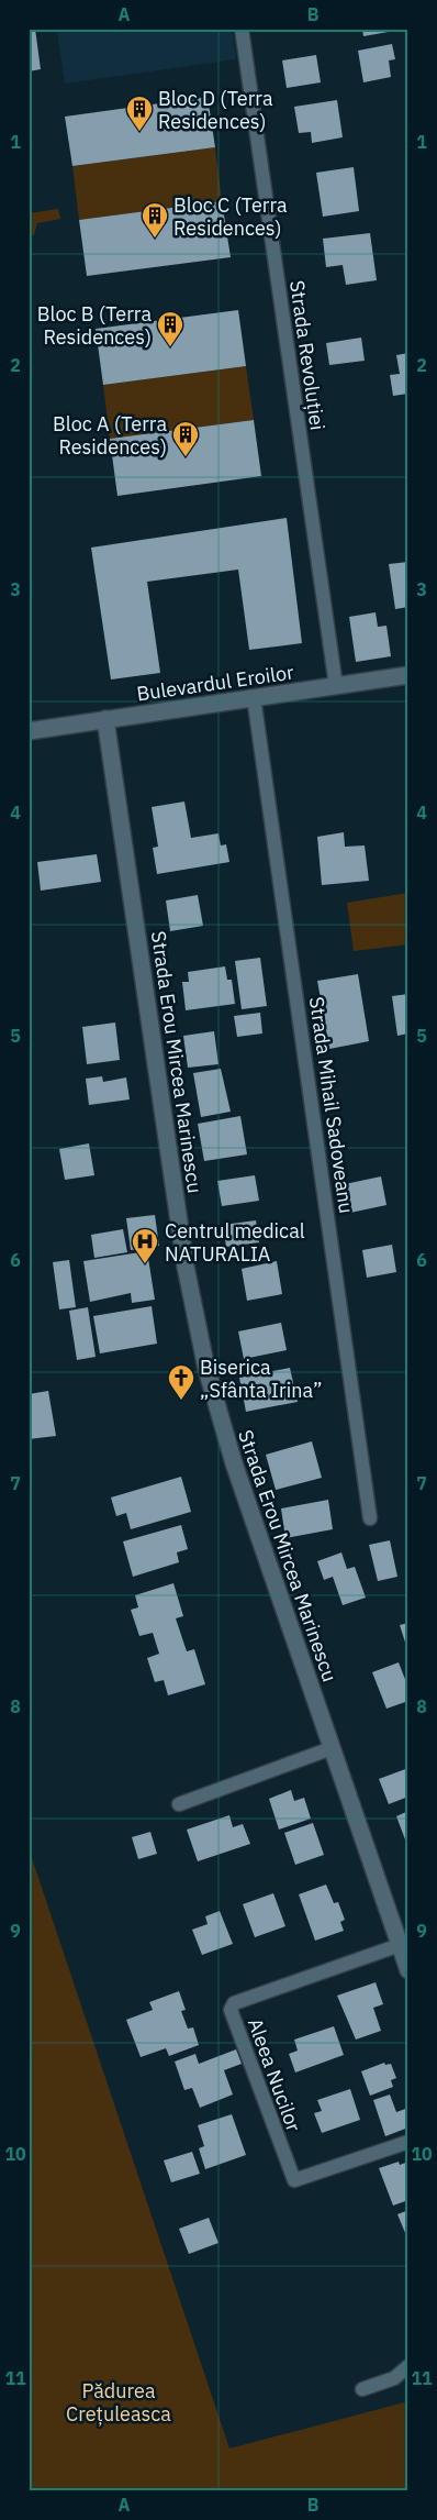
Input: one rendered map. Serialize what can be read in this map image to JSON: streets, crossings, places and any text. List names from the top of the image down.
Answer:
{
  "streets": {
    "street": [
      "Strada Revoluției",
      "Bulevardul Eroilor",
      "Strada Erou Mircea Marinescu",
      "Strada Mihail Sadoveanu",
      "Aleea Nucilor"
    ]
  },
  "crossings": [
    ["Strada Revoluției", "Bulevardul Eroilor"],
    ["Bulevardul Eroilor", "Strada Erou Mircea Marinescu"],
    ["Bulevardul Eroilor", "Strada Mihail Sadoveanu"],
    ["Strada Erou Mircea Marinescu", "Aleea Nucilor"]
  ],
  "parks": ["Pădurea Crețuleasca"],
  "places": {
    "building": [
      "Bloc D (Terra Residences)",
      "Bloc C (Terra Residences)",
      "Bloc B (Terra Residences)",
      "Bloc A (Terra Residences)"
    ],
    "hospital": ["Centrul medical NATURALIA"],
    "church": ["Biserica „Sfânta Irina”"]
  },
  "grid": {
    "columns": ["A", "B"],
    "rows": [
      "1",
      "2",
      "3",
      "4",
      "5",
      "6",
      "7",
      "8",
      "9",
      "10",
      "11"
    ]
  }
}
